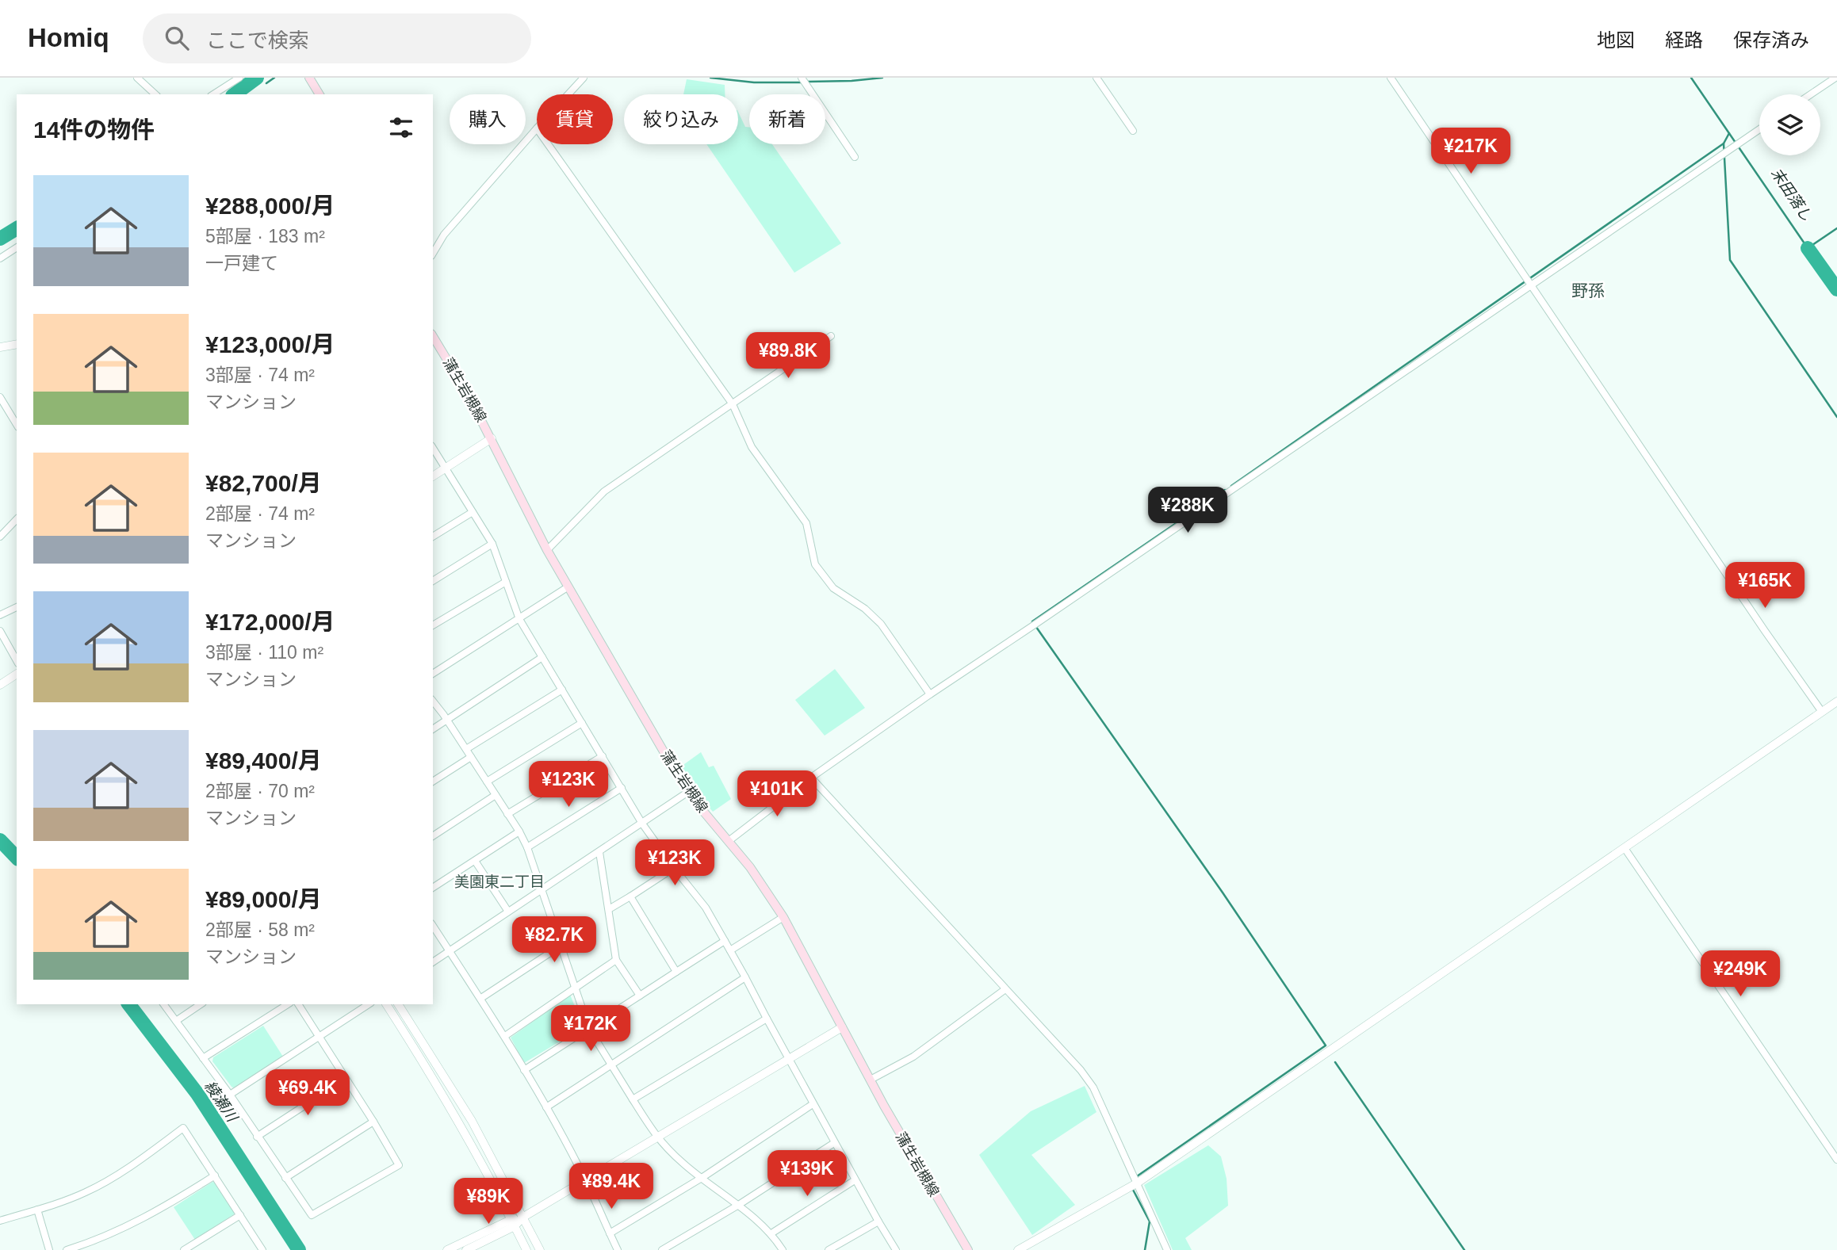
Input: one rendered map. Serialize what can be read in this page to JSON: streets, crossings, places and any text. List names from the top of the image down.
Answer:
{
  "streets": {
    "main road": ["蒲生岩槻線"]
  },
  "districts": ["野孫", "美園東二丁目"],
  "water": ["末田落し", "綾瀬川"],
  "page": {
    "header": "Homiq",
    "search": "ここで検索",
    "nav": ["地図", "経路", "保存済み"],
    "chip": [
      "購入",
      "賃貸",
      "絞り込み",
      "新着"
    ],
    "heading": "14件の物件",
    "price": [
      "¥217K",
      "¥89.8K",
      "¥288K",
      "¥165K",
      "¥123K",
      "¥101K",
      "¥123K",
      "¥82.7K",
      "¥249K",
      "¥172K",
      "¥69.4K",
      "¥139K",
      "¥89.4K",
      "¥89K"
    ],
    "list": [
      {
        "name": "¥288,000/月",
        "note": "5部屋 · 183 m² · 一戸建て"
      },
      {
        "name": "¥123,000/月",
        "note": "3部屋 · 74 m² · マンション"
      },
      {
        "name": "¥82,700/月",
        "note": "2部屋 · 74 m² · マンション"
      },
      {
        "name": "¥172,000/月",
        "note": "3部屋 · 110 m² · マンション"
      },
      {
        "name": "¥89,400/月",
        "note": "2部屋 · 70 m² · マンション"
      },
      {
        "name": "¥89,000/月",
        "note": "2部屋 · 58 m² · マンション"
      }
    ]
  }
}
